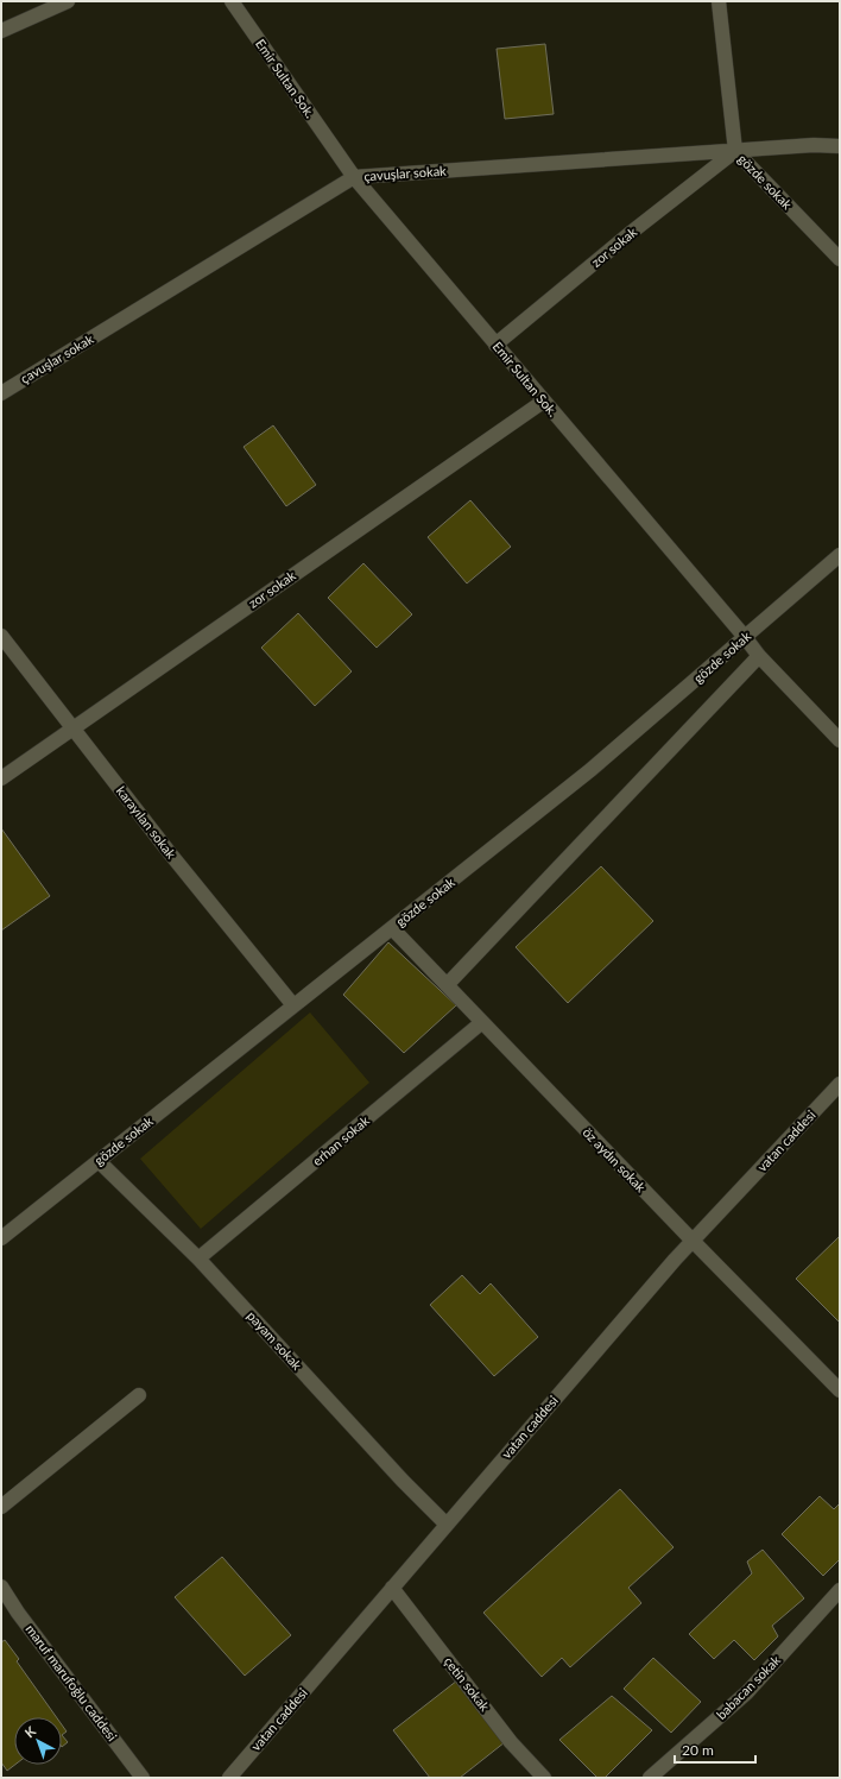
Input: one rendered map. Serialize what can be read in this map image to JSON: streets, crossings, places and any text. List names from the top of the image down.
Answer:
{
  "streets": {
    "street": [
      "Emir Sultan Sok.",
      "çavuşlar sokak",
      "gözde sokak",
      "zor sokak",
      "karayılan sokak",
      "erhan sokak",
      "vatan caddesi",
      "öz aydın sokak",
      "payam sokak",
      "maruf marufoğlu caddesi",
      "çetin sokak",
      "babacan sokak"
    ]
  },
  "crossings": [
    ["Emir Sultan Sok.", "çavuşlar sokak"],
    ["Emir Sultan Sok.", "gözde sokak"],
    ["Emir Sultan Sok.", "zor sokak"],
    ["çavuşlar sokak", "gözde sokak"],
    ["çavuşlar sokak", "zor sokak"],
    ["gözde sokak", "zor sokak"],
    ["gözde sokak", "karayılan sokak"],
    ["gözde sokak", "öz aydın sokak"],
    ["gözde sokak", "payam sokak"],
    ["zor sokak", "karayılan sokak"],
    ["erhan sokak", "öz aydın sokak"],
    ["erhan sokak", "payam sokak"],
    ["vatan caddesi", "öz aydın sokak"],
    ["vatan caddesi", "payam sokak"],
    ["vatan caddesi", "çetin sokak"]
  ],
  "scale_bar": "20 m",
  "north": "top left"
}
